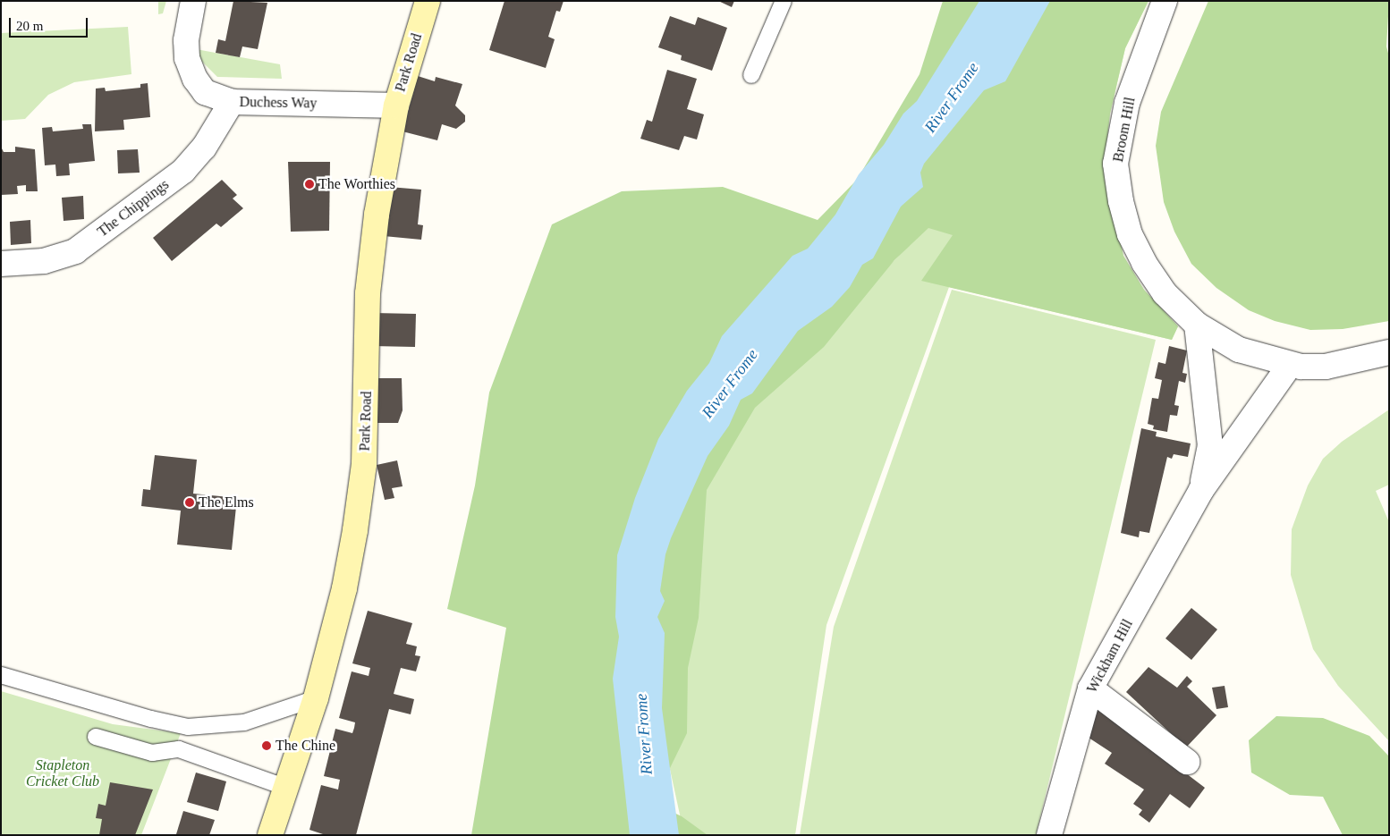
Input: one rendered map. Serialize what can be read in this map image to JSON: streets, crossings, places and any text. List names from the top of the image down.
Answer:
{
  "streets": {
    "main road": ["Park Road"],
    "street": [
      "Duchess Way",
      "Broom Hill",
      "The Chippings",
      "Wickham Hill"
    ]
  },
  "crossings": [
    ["Park Road", "Duchess Way"],
    ["Duchess Way", "The Chippings"],
    ["Broom Hill", "Wickham Hill"]
  ],
  "water": ["River Frome"],
  "parks": ["Stapleton Cricket Club"],
  "places": ["The Worthies", "The Elms", "The Chine"],
  "scale_bar": "20 m"
}
